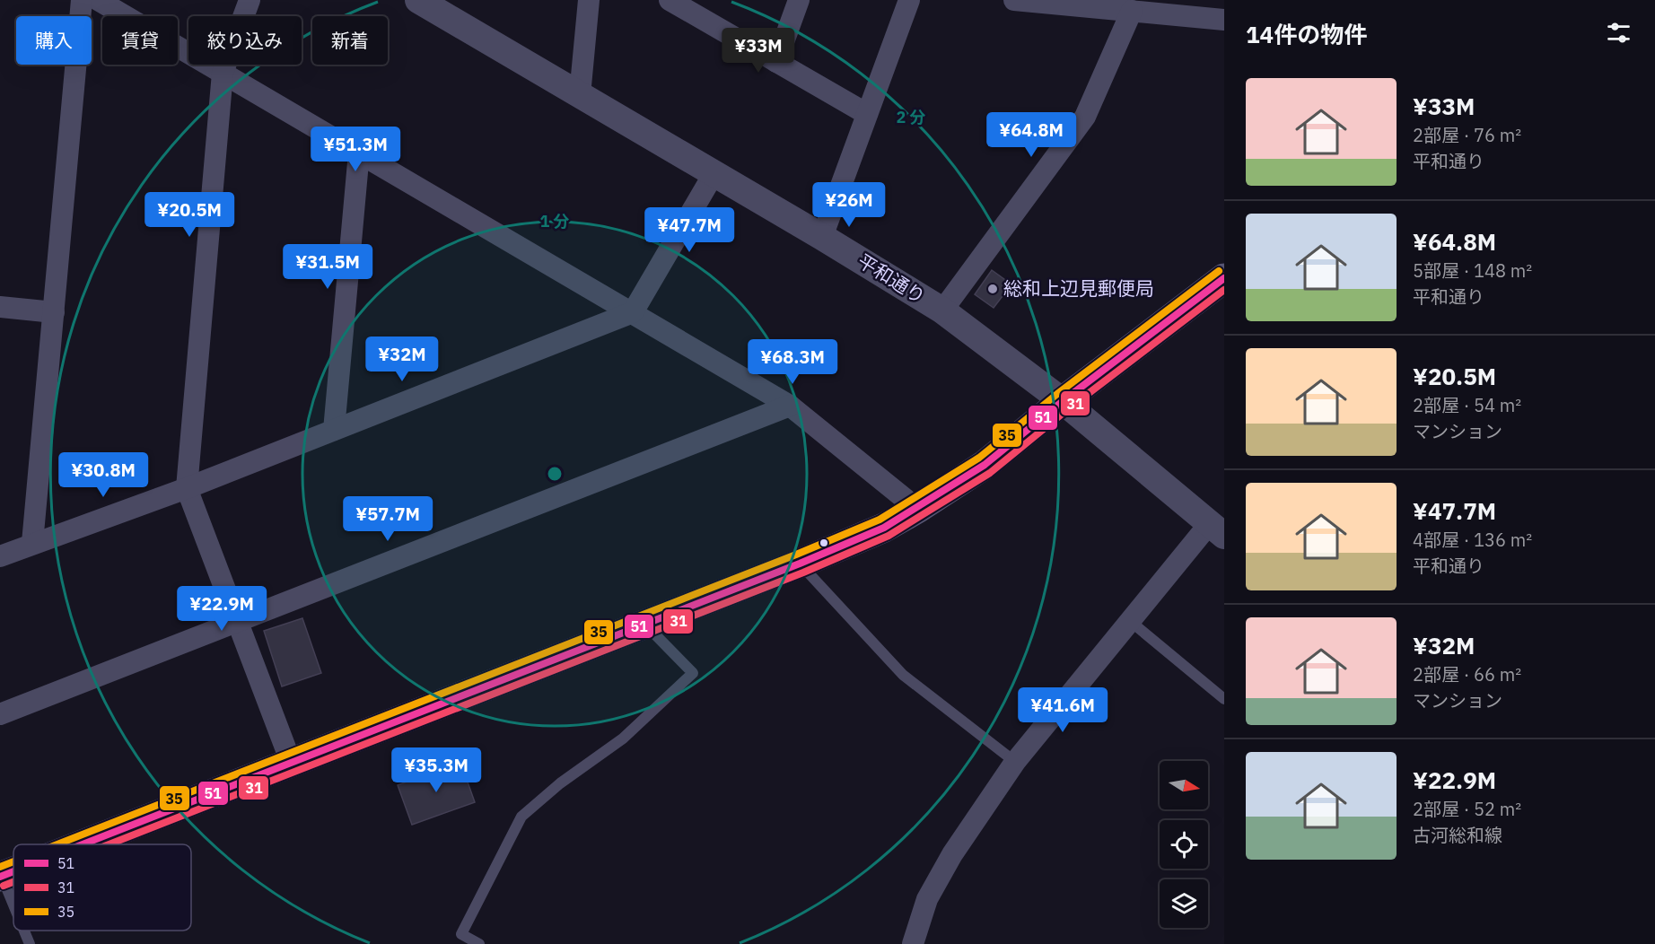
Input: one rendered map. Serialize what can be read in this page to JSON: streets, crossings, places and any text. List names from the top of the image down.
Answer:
{
  "streets": {
    "street": ["平和通り"]
  },
  "places": ["総和上辺見郵便局"],
  "lines": ["transit line 35", "transit line 51", "transit line 31"],
  "legend": ["51", "31", "35"],
  "north": "right",
  "page": {
    "heading": "14件の物件",
    "chip": [
      "購入",
      "賃貸",
      "絞り込み",
      "新着"
    ],
    "price": [
      "¥33M",
      "¥64.8M",
      "¥51.3M",
      "¥26M",
      "¥20.5M",
      "¥47.7M",
      "¥31.5M",
      "¥32M",
      "¥68.3M",
      "¥30.8M",
      "¥57.7M",
      "¥22.9M",
      "¥41.6M",
      "¥35.3M"
    ],
    "list": [
      {
        "name": "¥33M",
        "note": "2部屋 · 76 m² · 平和通り"
      },
      {
        "name": "¥64.8M",
        "note": "5部屋 · 148 m² · 平和通り"
      },
      {
        "name": "¥20.5M",
        "note": "2部屋 · 54 m² · マンション"
      },
      {
        "name": "¥47.7M",
        "note": "4部屋 · 136 m² · 平和通り"
      },
      {
        "name": "¥32M",
        "note": "2部屋 · 66 m² · マンション"
      },
      {
        "name": "¥22.9M",
        "note": "2部屋 · 52 m² · 古河総和線"
      }
    ]
  },
  "rings": ["2 分", "1 分"]
}
